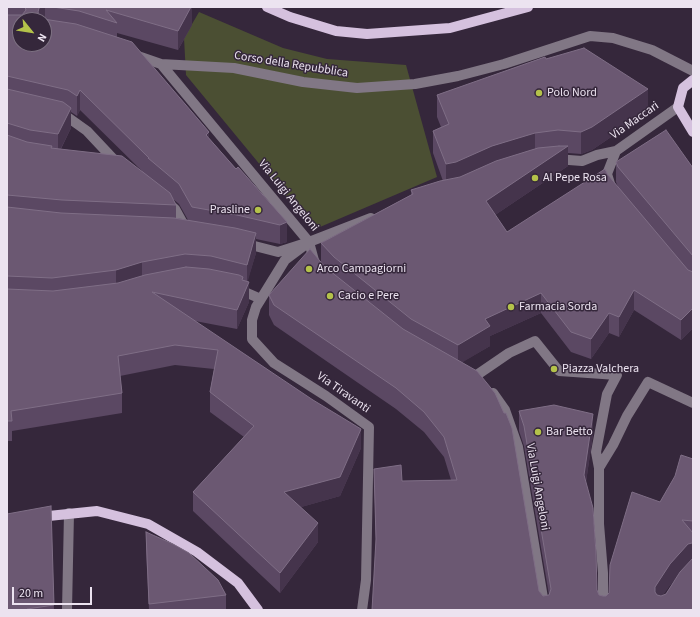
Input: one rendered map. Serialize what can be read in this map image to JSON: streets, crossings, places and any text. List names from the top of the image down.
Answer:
{
  "streets": {
    "street": [
      "Corso della Repubblica",
      "Via Maccari",
      "Via Luigi Angeloni",
      "Via Tiravanti"
    ]
  },
  "crossings": [
    ["Corso della Repubblica", "Via Luigi Angeloni"],
    ["Via Luigi Angeloni", "Via Tiravanti"]
  ],
  "places": [
    "Polo Nord",
    "Al Pepe Rosa",
    "Prasline",
    "Arco Campagiorni",
    "Cacio e Pere",
    "Farmacia Sorda",
    "Piazza Valchera",
    "Bar Betto"
  ],
  "scale_bar": "20 m",
  "north": "bottom right"
}
